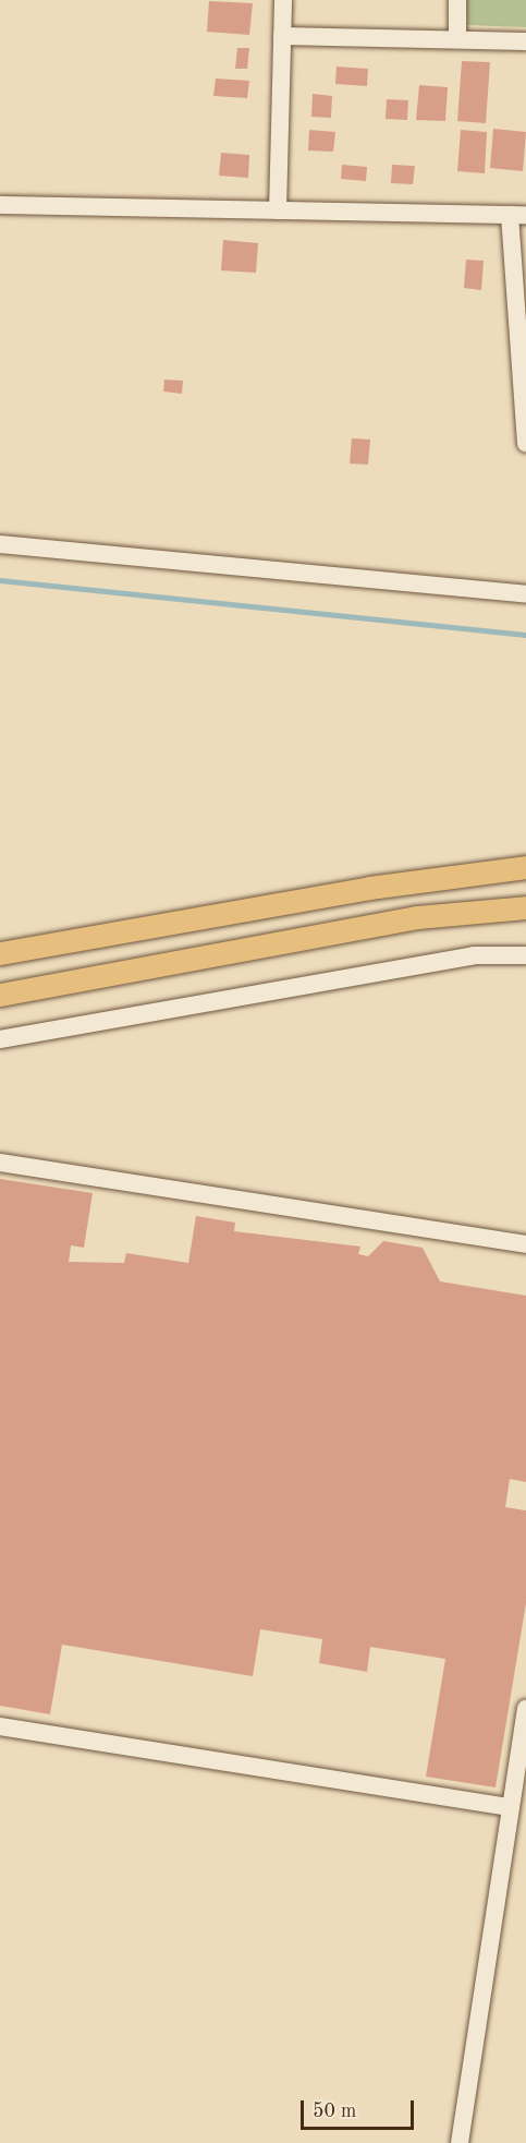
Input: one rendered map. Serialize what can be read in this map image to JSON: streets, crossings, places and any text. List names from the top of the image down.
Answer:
{
  "scale_bar": "50 m"
}
